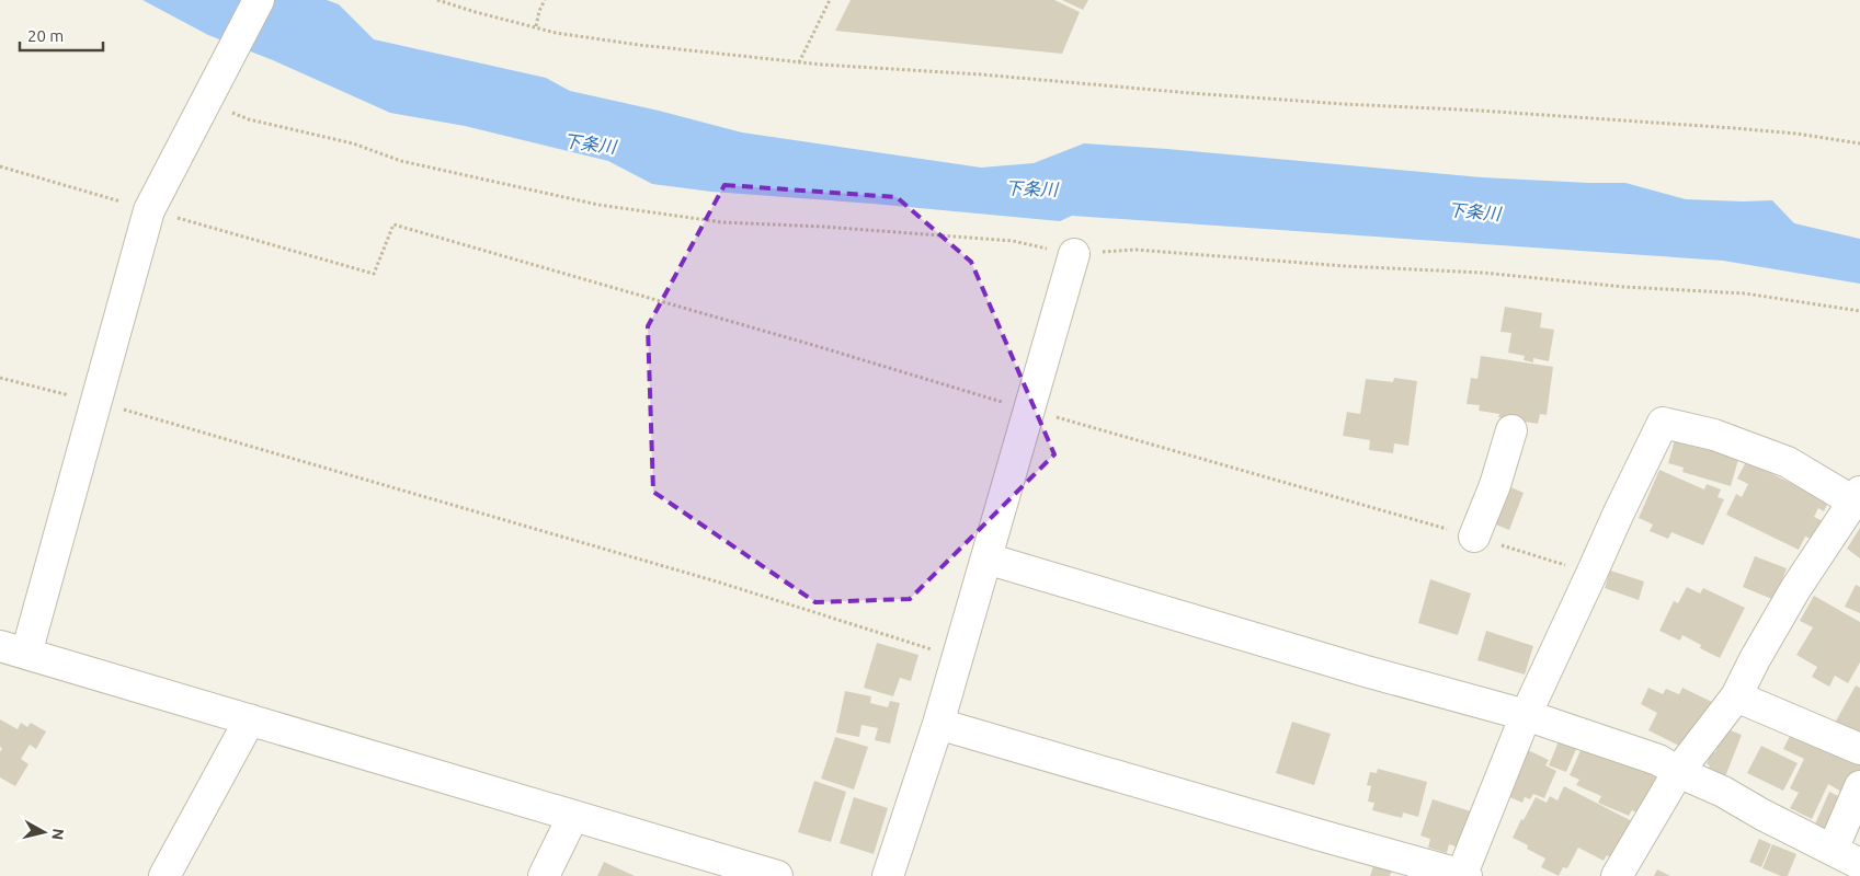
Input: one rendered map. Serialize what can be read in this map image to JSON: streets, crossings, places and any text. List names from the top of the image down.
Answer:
{
  "water": ["下条川"],
  "scale_bar": "20 m",
  "north": "right"
}
